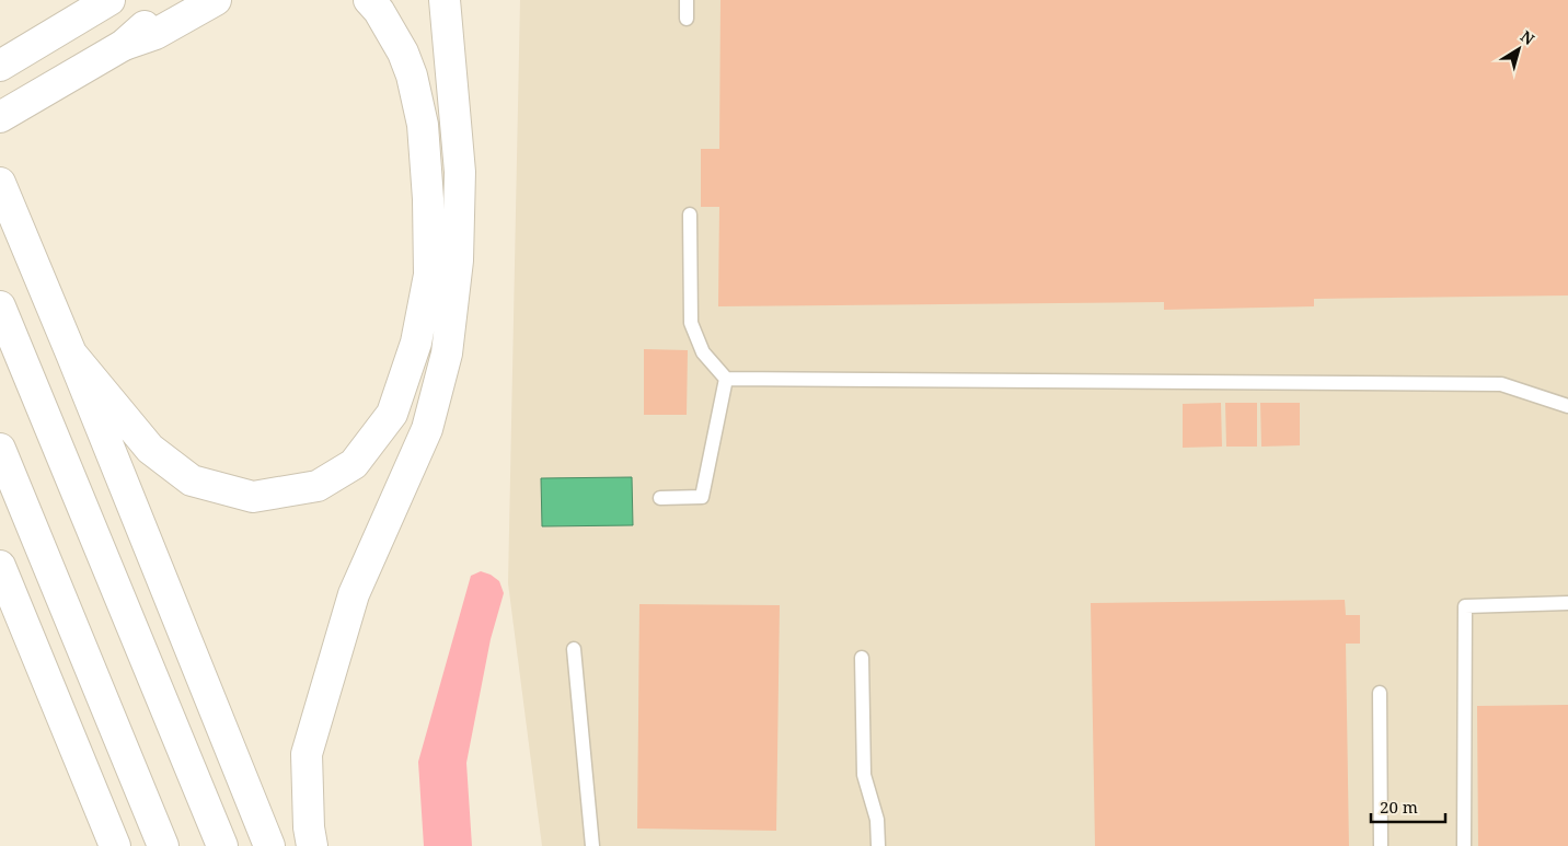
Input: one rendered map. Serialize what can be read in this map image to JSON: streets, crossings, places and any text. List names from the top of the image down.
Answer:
{
  "scale_bar": "20 m",
  "north": "top right"
}
